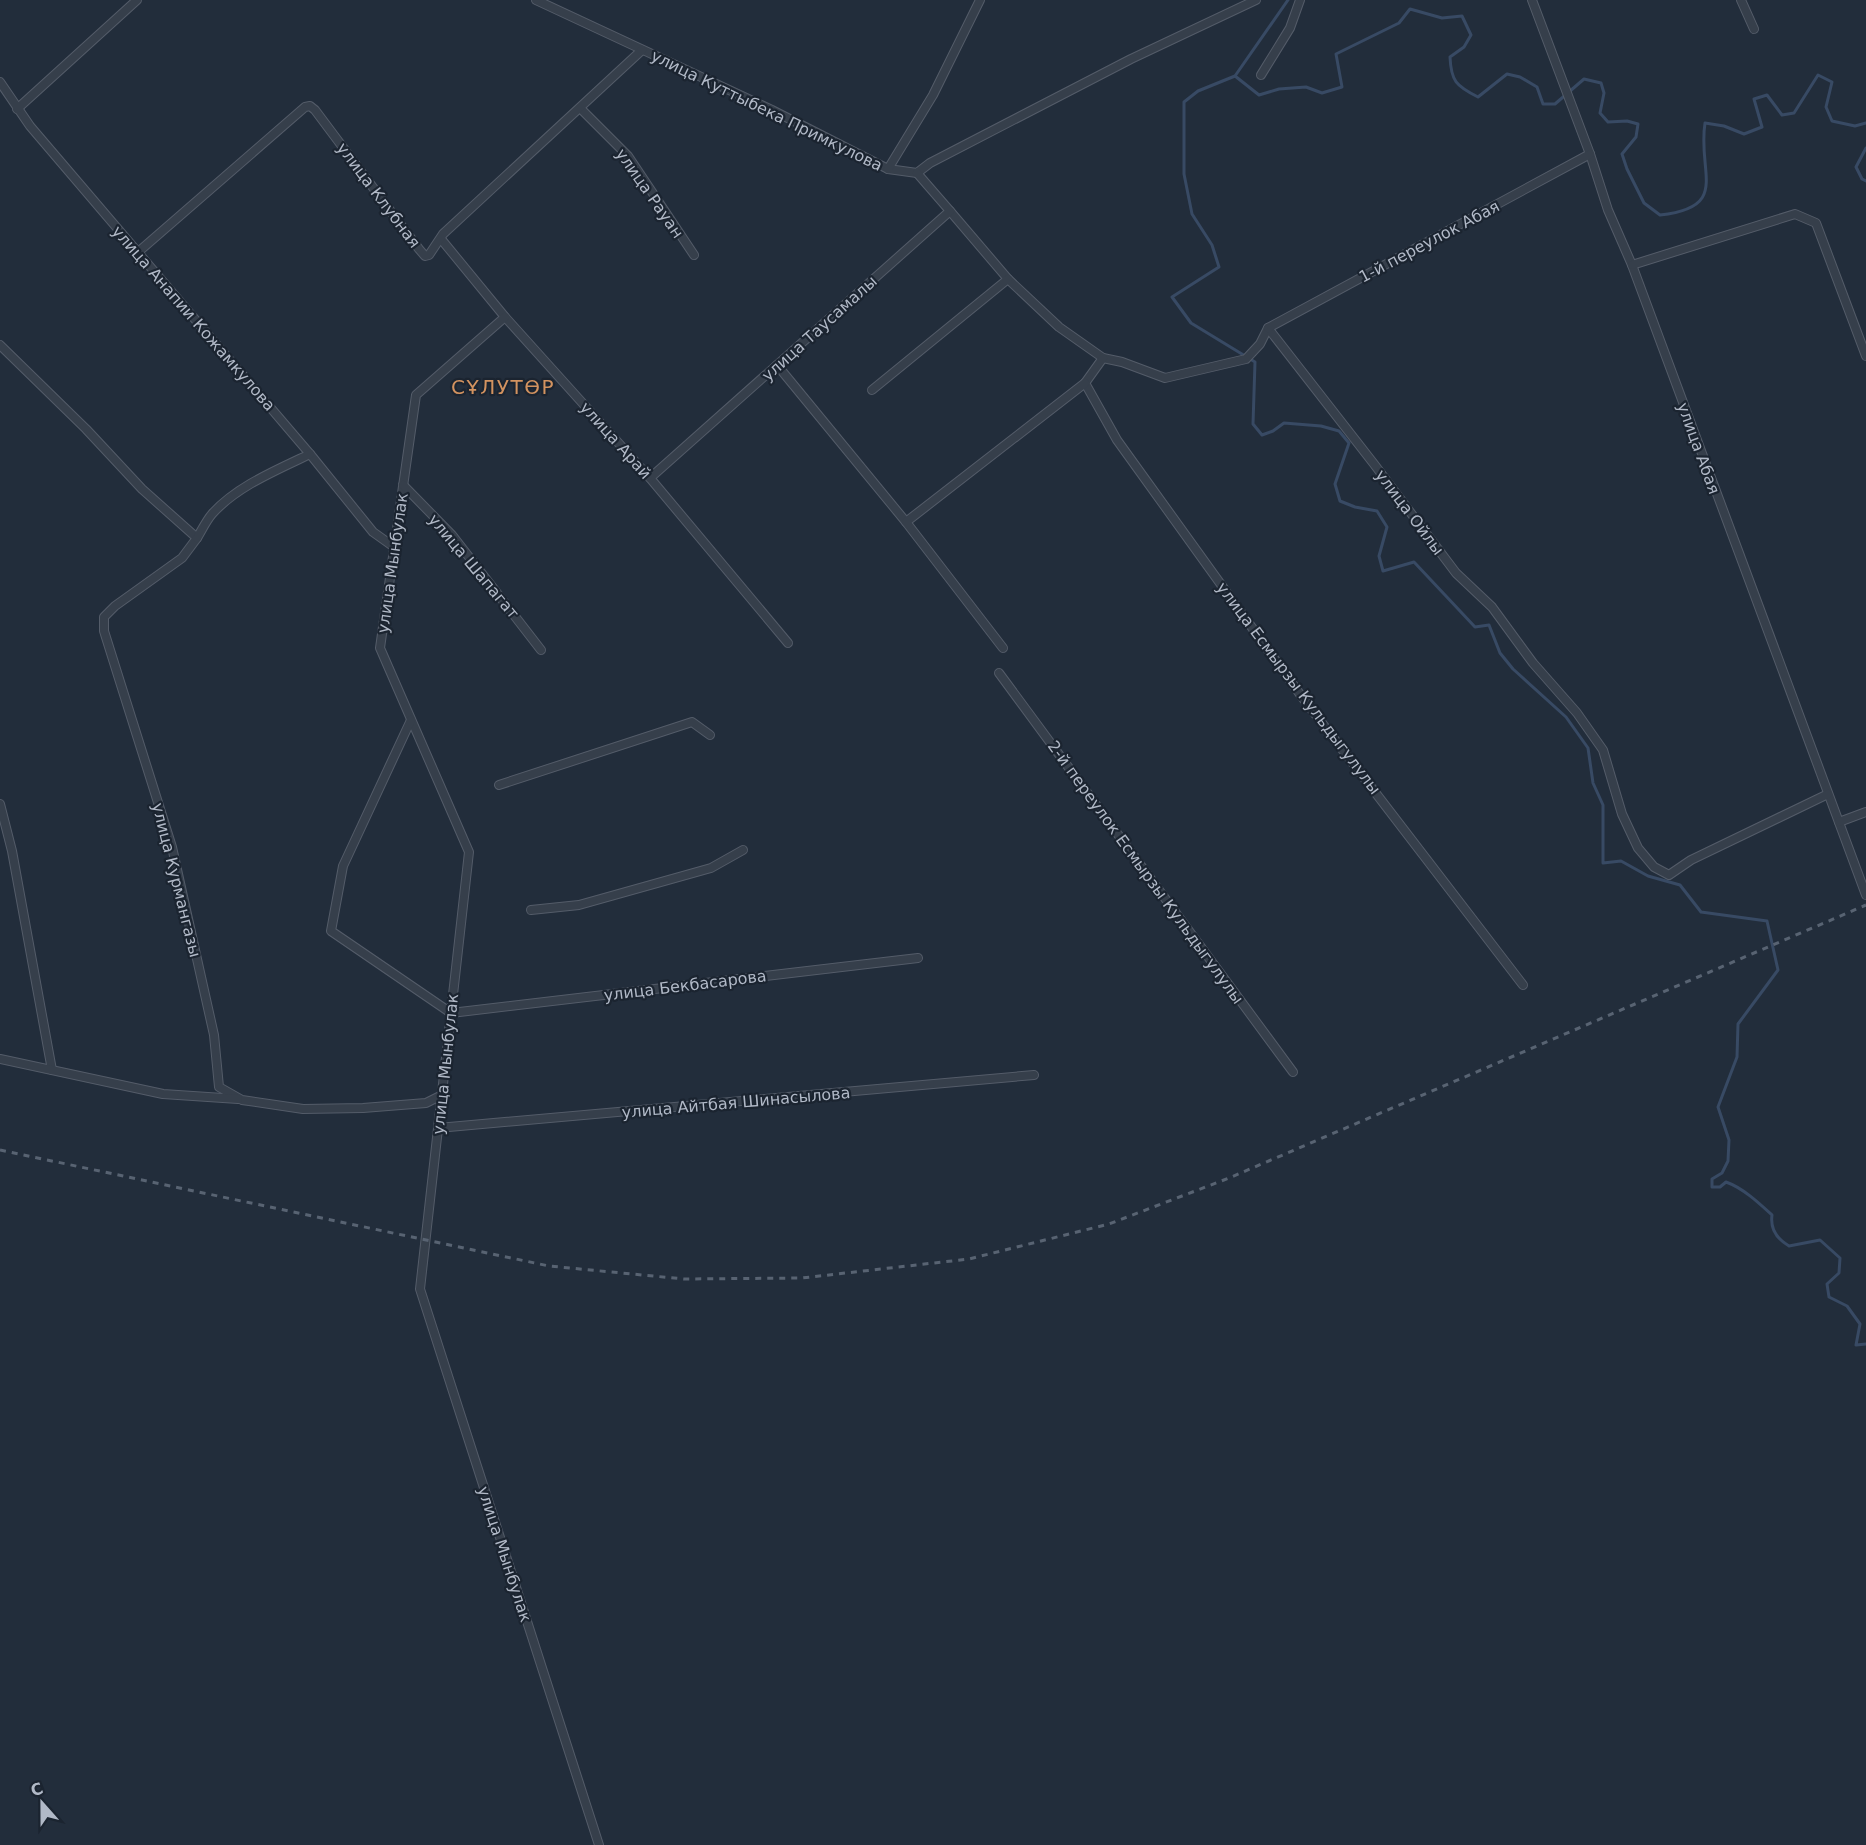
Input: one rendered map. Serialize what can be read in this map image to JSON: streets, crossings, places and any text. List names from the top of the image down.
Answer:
{
  "streets": {
    "street": [
      "улица Куттыбека Примкулова",
      "улица Рауан",
      "улица Клубная",
      "1-й переулок Абая",
      "улица Анапии Кожамкулова",
      "улица Таусамалы",
      "улица Арай",
      "улица Абая",
      "улица Ойлы",
      "улица Мынбулак",
      "улица Шапагат",
      "улица Есмырзы Кульдыгулулы",
      "2-й переулок Есмырзы Кульдыгулулы",
      "улица Курмангазы",
      "улица Бекбасарова",
      "улица Айтбая Шинасылова"
    ]
  },
  "crossings": [
    ["улица Куттыбека Примкулова", "улица Клубная"],
    ["улица Рауан", "улица Клубная"],
    ["улица Клубная", "улица Анапии Кожамкулова"],
    ["улица Клубная", "улица Арай"],
    ["1-й переулок Абая", "улица Абая"],
    ["1-й переулок Абая", "улица Ойлы"],
    ["улица Анапии Кожамкулова", "улица Мынбулак"],
    ["улица Таусамалы", "улица Арай"],
    ["улица Арай", "улица Мынбулак"],
    ["улица Абая", "улица Ойлы"],
    ["улица Мынбулак", "улица Шапагат"],
    ["улица Мынбулак", "улица Курмангазы"],
    ["улица Мынбулак", "улица Бекбасарова"],
    ["улица Мынбулак", "улица Айтбая Шинасылова"]
  ],
  "districts": ["СҰЛУТӨР"],
  "north": "top"
}
